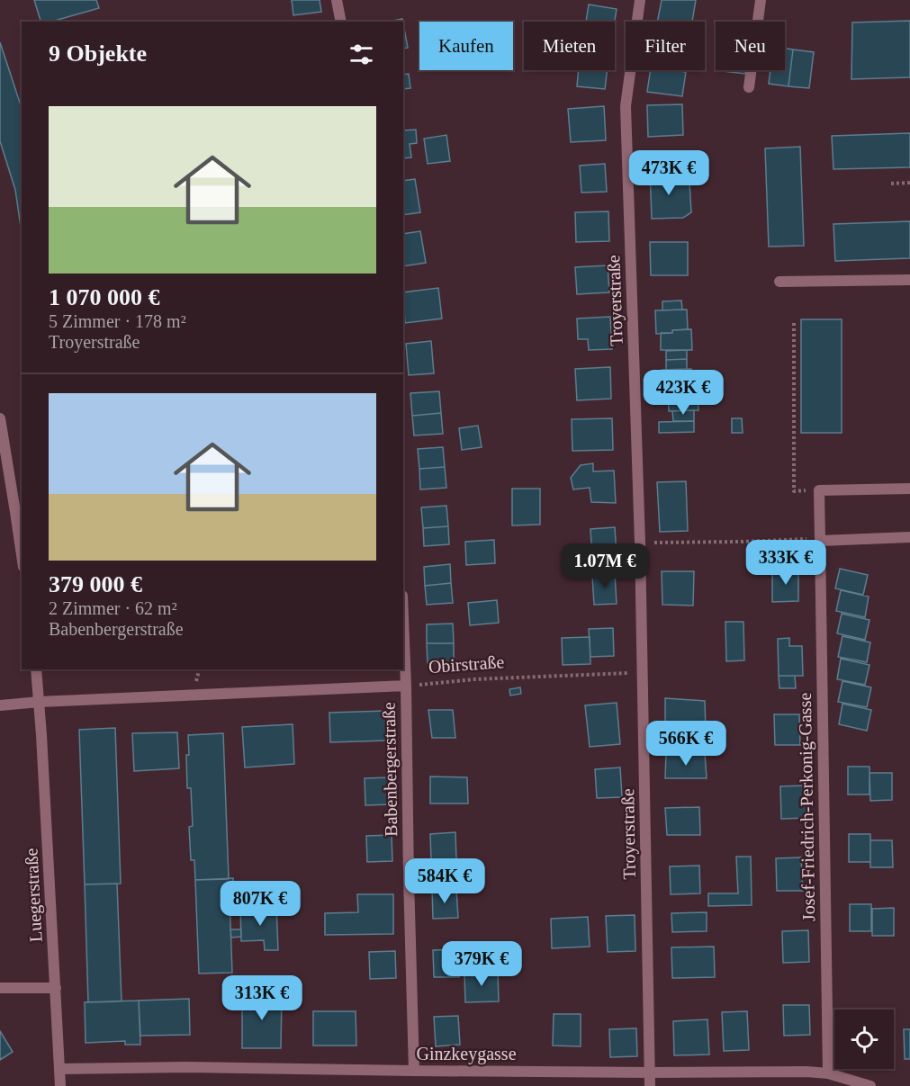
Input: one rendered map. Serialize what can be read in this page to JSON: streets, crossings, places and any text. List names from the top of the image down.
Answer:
{
  "streets": {
    "street": [
      "Troyerstraße",
      "Obirstraße",
      "Babenbergerstraße",
      "Josef-Friedrich-Perkonig-Gasse",
      "Luegerstraße",
      "Ginzkeygasse"
    ]
  },
  "crossings": [
    ["Troyerstraße", "Obirstraße"],
    ["Troyerstraße", "Ginzkeygasse"],
    ["Obirstraße", "Babenbergerstraße"],
    ["Obirstraße", "Luegerstraße"],
    ["Babenbergerstraße", "Ginzkeygasse"],
    ["Josef-Friedrich-Perkonig-Gasse", "Ginzkeygasse"],
    ["Luegerstraße", "Ginzkeygasse"]
  ],
  "page": {
    "chip": [
      "Kaufen",
      "Mieten",
      "Filter",
      "Neu"
    ],
    "heading": "9 Objekte",
    "list": [
      {
        "name": "1 070 000 €",
        "note": "5 Zimmer · 178 m² · Troyerstraße"
      },
      {
        "name": "379 000 €",
        "note": "2 Zimmer · 62 m² · Babenbergerstraße"
      }
    ],
    "price": [
      "473K €",
      "423K €",
      "333K €",
      "1.07M €",
      "566K €",
      "584K €",
      "807K €",
      "379K €",
      "313K €"
    ]
  }
}
